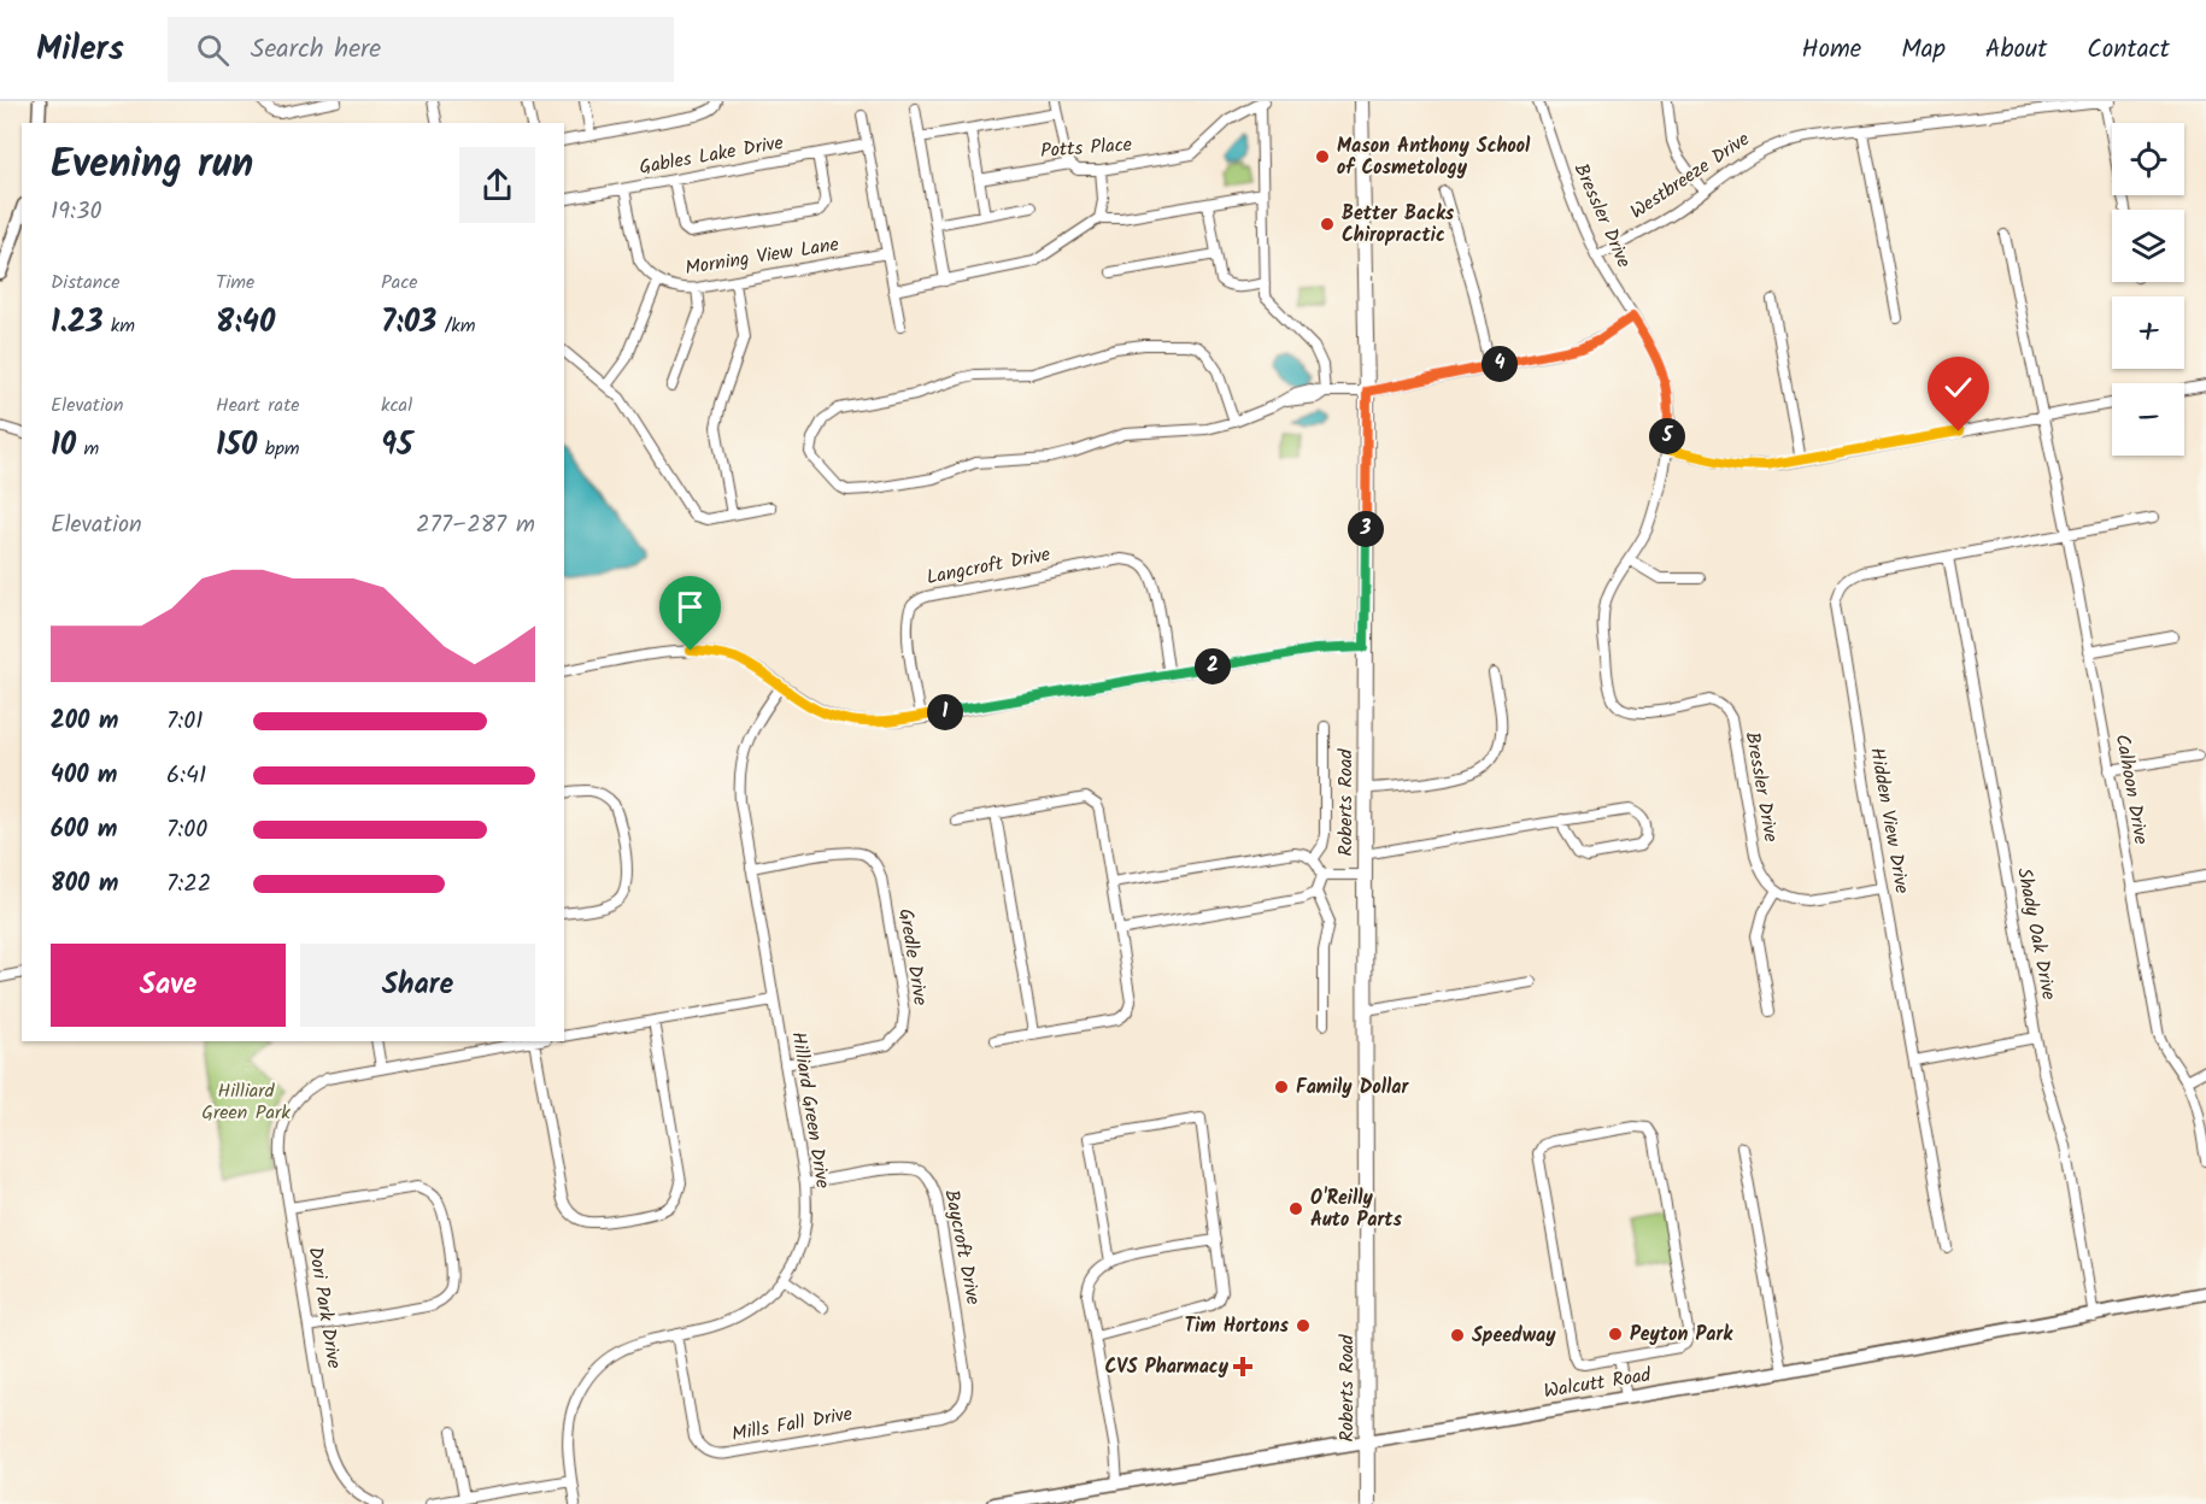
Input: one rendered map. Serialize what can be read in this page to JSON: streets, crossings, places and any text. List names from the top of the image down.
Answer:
{
  "streets": {
    "main road": ["Roberts Road"],
    "street": [
      "Potts Place",
      "Gables Lake Drive",
      "Westbreeze Drive",
      "Bressler Drive",
      "Morning View Lane",
      "Langcroft Drive",
      "Calhoon Drive",
      "Hidden View Drive",
      "Shady Oak Drive",
      "Gredle Drive",
      "Hilliard Green Drive",
      "Baycroft Drive",
      "Dori Park Drive",
      "Walcutt Road",
      "Mills Fall Drive"
    ]
  },
  "crossings": [
    ["Gables Lake Drive", "Morning View Lane"],
    ["Westbreeze Drive", "Bressler Drive"],
    ["Roberts Road", "Walcutt Road"],
    ["Hidden View Drive", "Shady Oak Drive"],
    ["Shady Oak Drive", "Walcutt Road"],
    ["Gredle Drive", "Hilliard Green Drive"],
    ["Hilliard Green Drive", "Baycroft Drive"],
    ["Hilliard Green Drive", "Mills Fall Drive"],
    ["Baycroft Drive", "Mills Fall Drive"]
  ],
  "parks": ["Hilliard Green Park"],
  "places": {
    "other": [
      "Mason Anthony School of Cosmetology",
      "Better Backs Chiropractic",
      "Family Dollar",
      "O'Reilly Auto Parts",
      "Tim Hortons",
      "Peyton Park",
      "Speedway"
    ],
    "health": ["CVS Pharmacy"]
  },
  "page": {
    "header": "Milers",
    "search": "Search here",
    "nav": [
      "Home",
      "Map",
      "About",
      "Contact"
    ],
    "map_buttons": ["+", "−"],
    "heading": ["Evening run", "19:30"],
    "stats": [
      ["Distance", "1.23 km"],
      ["Time", "8:40"],
      ["Pace", "7:03 /km"],
      ["Elevation", "10 m"],
      ["Heart rate", "150 bpm"],
      ["kcal", "95"]
    ],
    "pins": [
      "4",
      "5",
      "3",
      "2",
      "1"
    ],
    "chart": ["Elevation", "277–287 m"],
    "list": [
      {
        "name": "200 m",
        "note": "7:01"
      },
      {
        "name": "400 m",
        "note": "6:41"
      },
      {
        "name": "600 m",
        "note": "7:00"
      },
      {
        "name": "800 m",
        "note": "7:22"
      }
    ],
    "buttons": ["Save", "Share"]
  }
}
